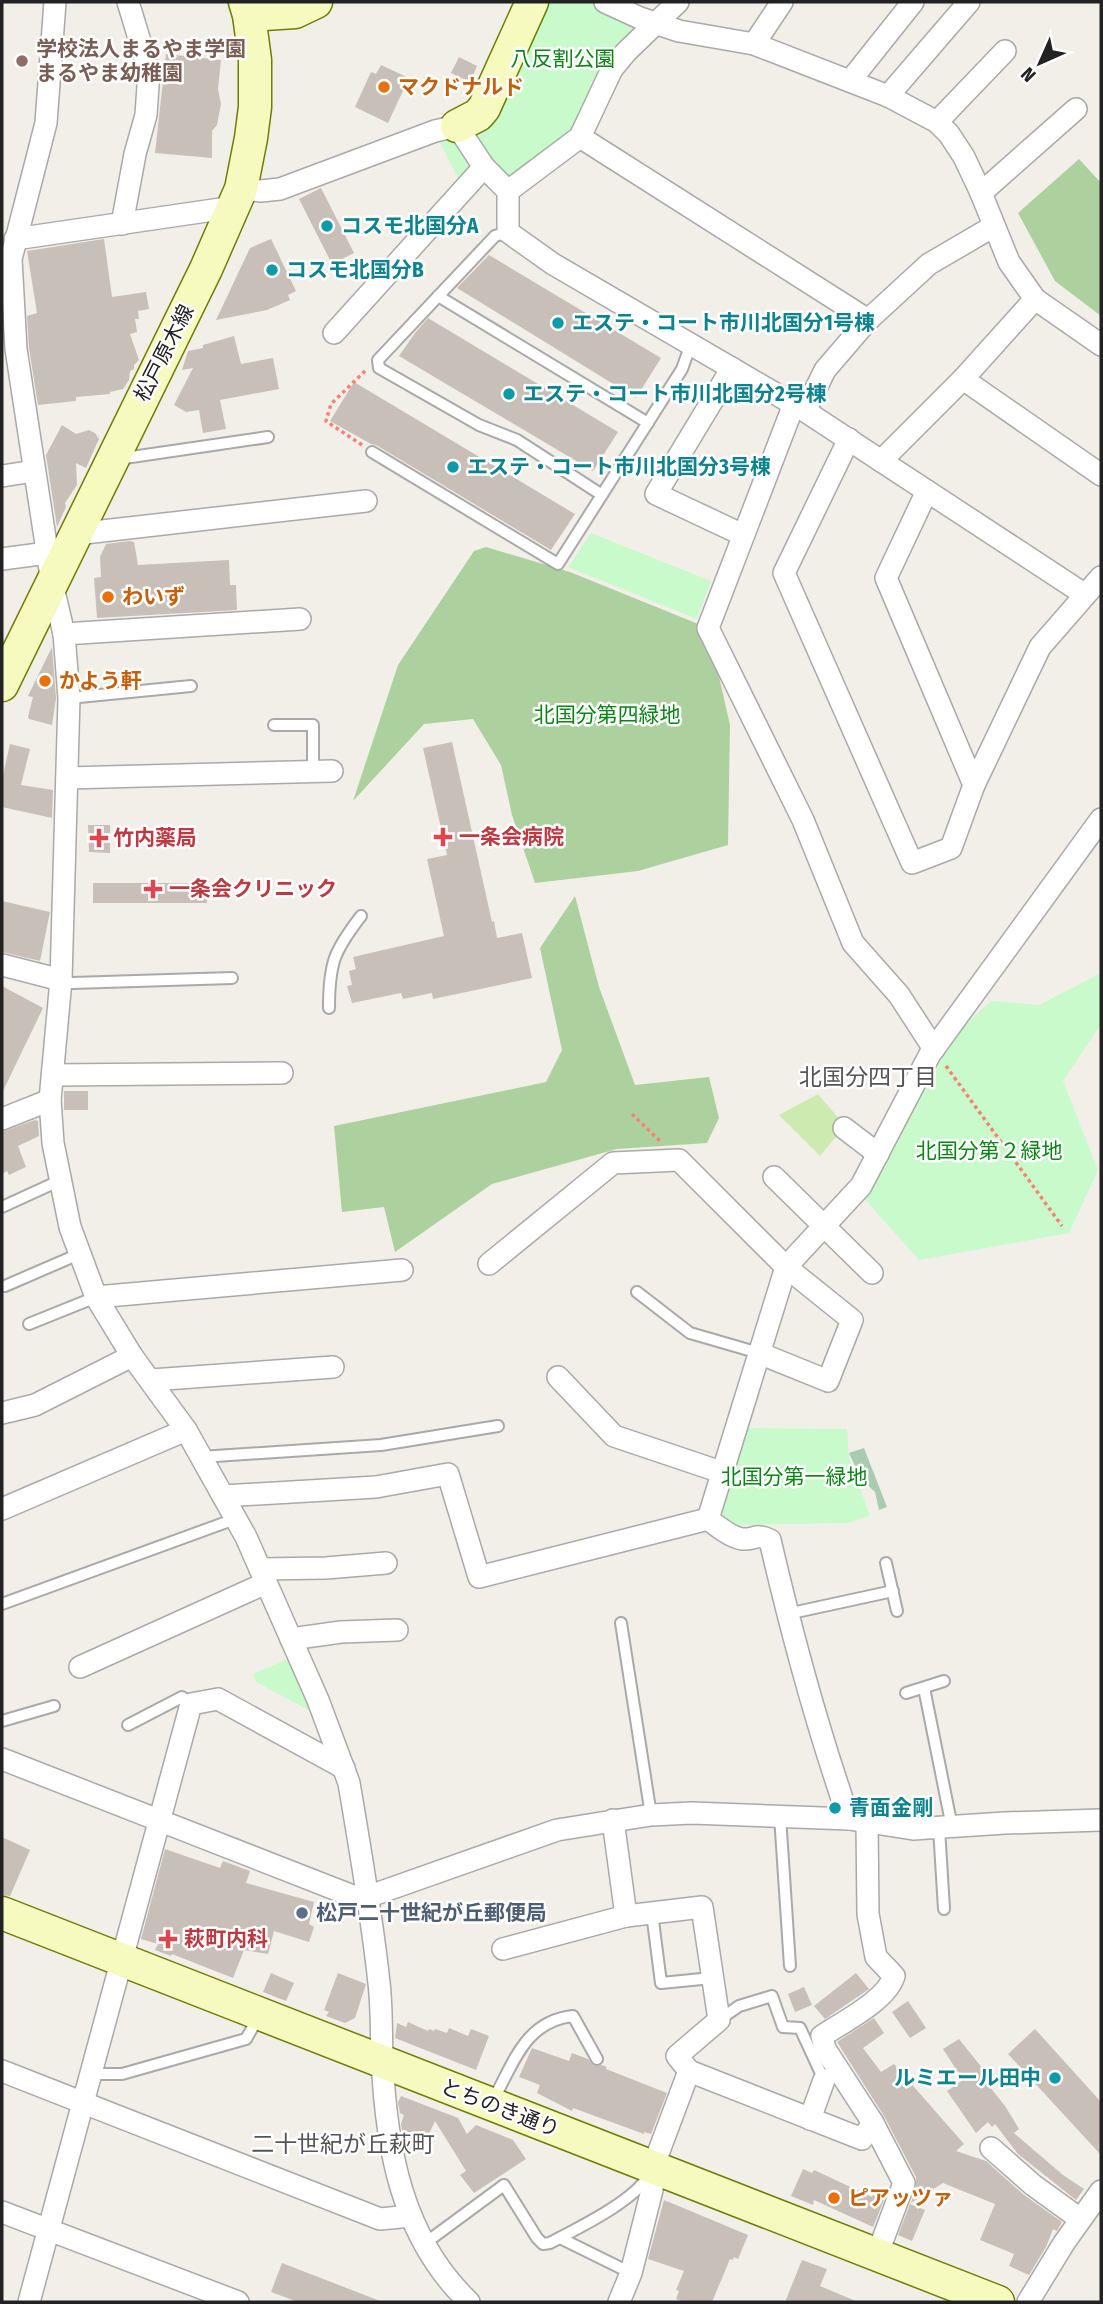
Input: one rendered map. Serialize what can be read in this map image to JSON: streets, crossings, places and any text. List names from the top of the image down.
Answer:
{
  "streets": {
    "street": ["松戸原木線", "とちのき通り"]
  },
  "districts": ["北国分四丁目", "二十世紀が丘萩町"],
  "parks": [
    "八反割公園",
    "北国分第四緑地",
    "北国分第２緑地",
    "北国分第一緑地"
  ],
  "places": {
    "other": [
      "学校法人まるやま学園 まるやま幼稚園",
      "マクドナルド",
      "コスモ北国分A",
      "コスモ北国分B",
      "エステ・コート市川北国分1号棟",
      "エステ・コート市川北国分2号棟",
      "エステ・コート市川北国分3号棟",
      "わいず",
      "かよう軒",
      "青面金剛",
      "松戸二十世紀が丘郵便局",
      "ルミエール田中",
      "ピアッツァ"
    ],
    "health": [
      "一条会病院",
      "竹内薬局",
      "一条会クリニック",
      "萩町内科"
    ]
  },
  "north": "bottom left"
}
